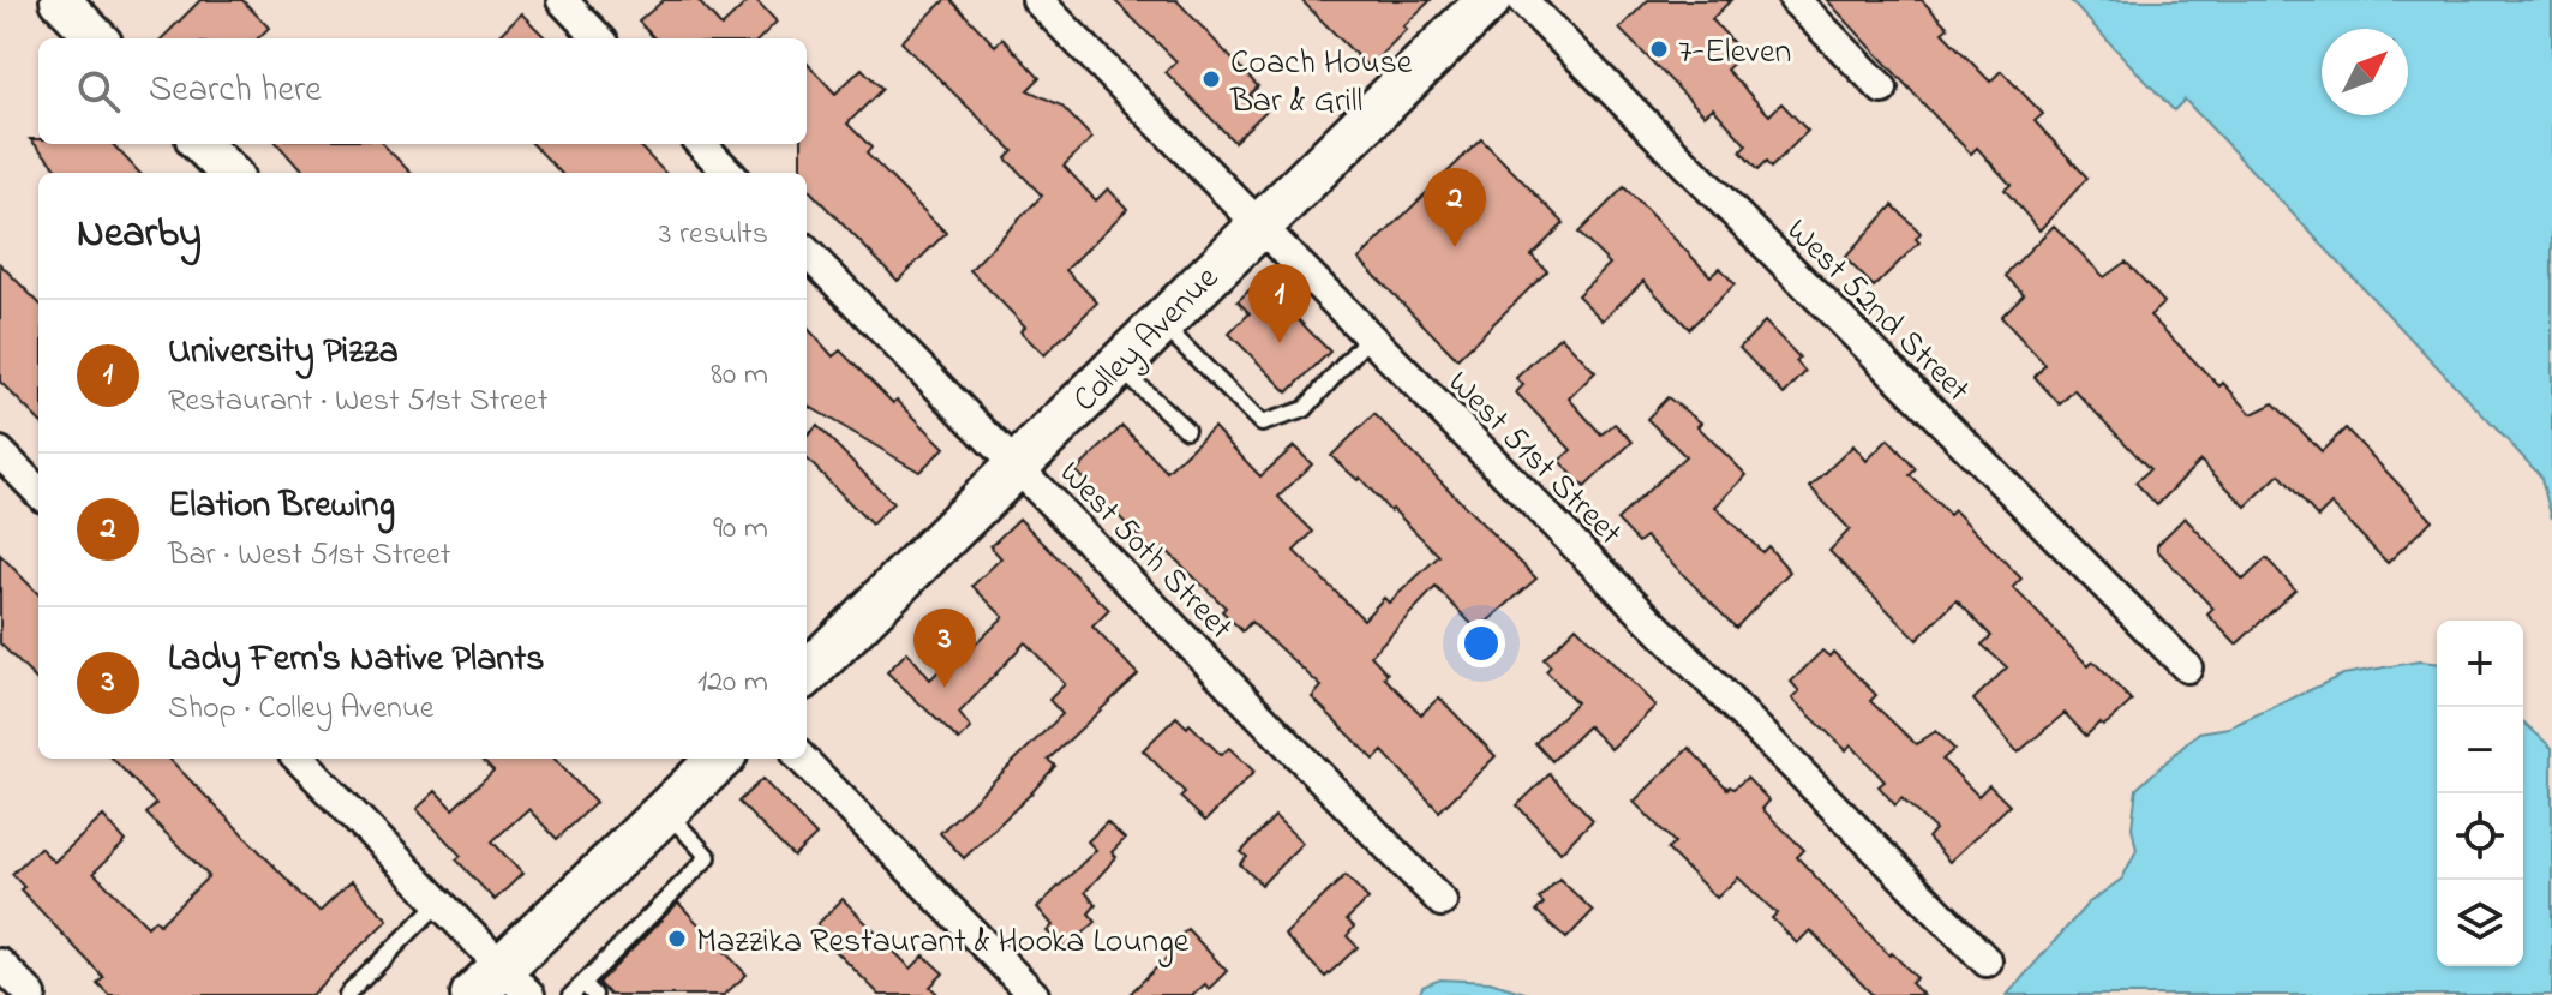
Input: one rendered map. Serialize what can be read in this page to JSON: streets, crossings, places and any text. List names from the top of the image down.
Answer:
{
  "streets": {
    "main road": ["Colley Avenue"],
    "street": ["West 52nd Street", "West 51st Street", "West 50th Street"]
  },
  "crossings": [
    ["Colley Avenue", "West 51st Street"],
    ["Colley Avenue", "West 50th Street"]
  ],
  "places": ["7-Eleven", "Coach House Bar & Grill", "Mazzika Restaurant & Hooka Lounge"],
  "north": "top right",
  "page": {
    "search": "Search here",
    "pins": ["2", "1", "3"],
    "heading": ["Nearby", "3 results"],
    "list": [
      {
        "mark": "1",
        "name": "University Pizza",
        "note": "Restaurant · West 51st Street",
        "value": "80 m"
      },
      {
        "mark": "2",
        "name": "Elation Brewing",
        "note": "Bar · West 51st Street",
        "value": "90 m"
      },
      {
        "mark": "3",
        "name": "Lady Fern's Native Plants",
        "note": "Shop · Colley Avenue",
        "value": "120 m"
      }
    ],
    "map_buttons": ["+", "−"]
  }
}
